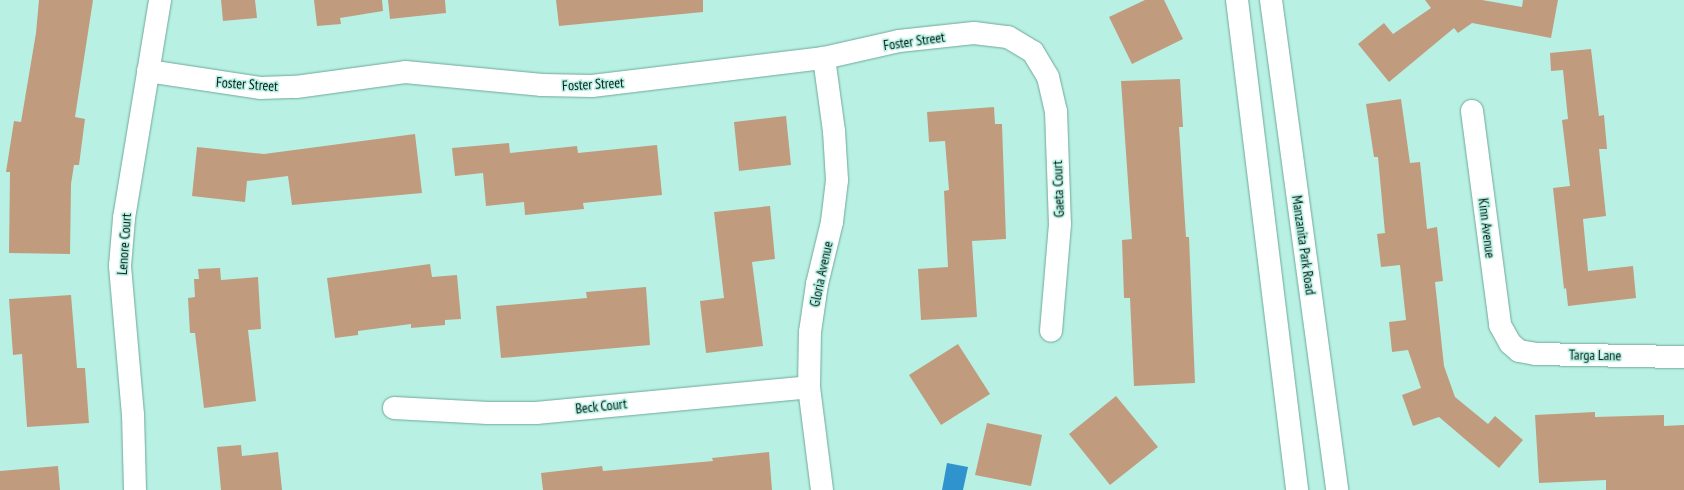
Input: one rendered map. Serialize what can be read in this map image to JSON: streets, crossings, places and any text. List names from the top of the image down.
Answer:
{
  "streets": {
    "street": [
      "Foster Street",
      "Gaeta Court",
      "Kinn Avenue",
      "Lenore Court",
      "Manzanita Park Road",
      "Gloria Avenue",
      "Targa Lane",
      "Beck Court"
    ]
  },
  "crossings": [
    ["Foster Street", "Gaeta Court"],
    ["Foster Street", "Lenore Court"],
    ["Foster Street", "Gloria Avenue"],
    ["Kinn Avenue", "Targa Lane"],
    ["Gloria Avenue", "Beck Court"]
  ]
}
